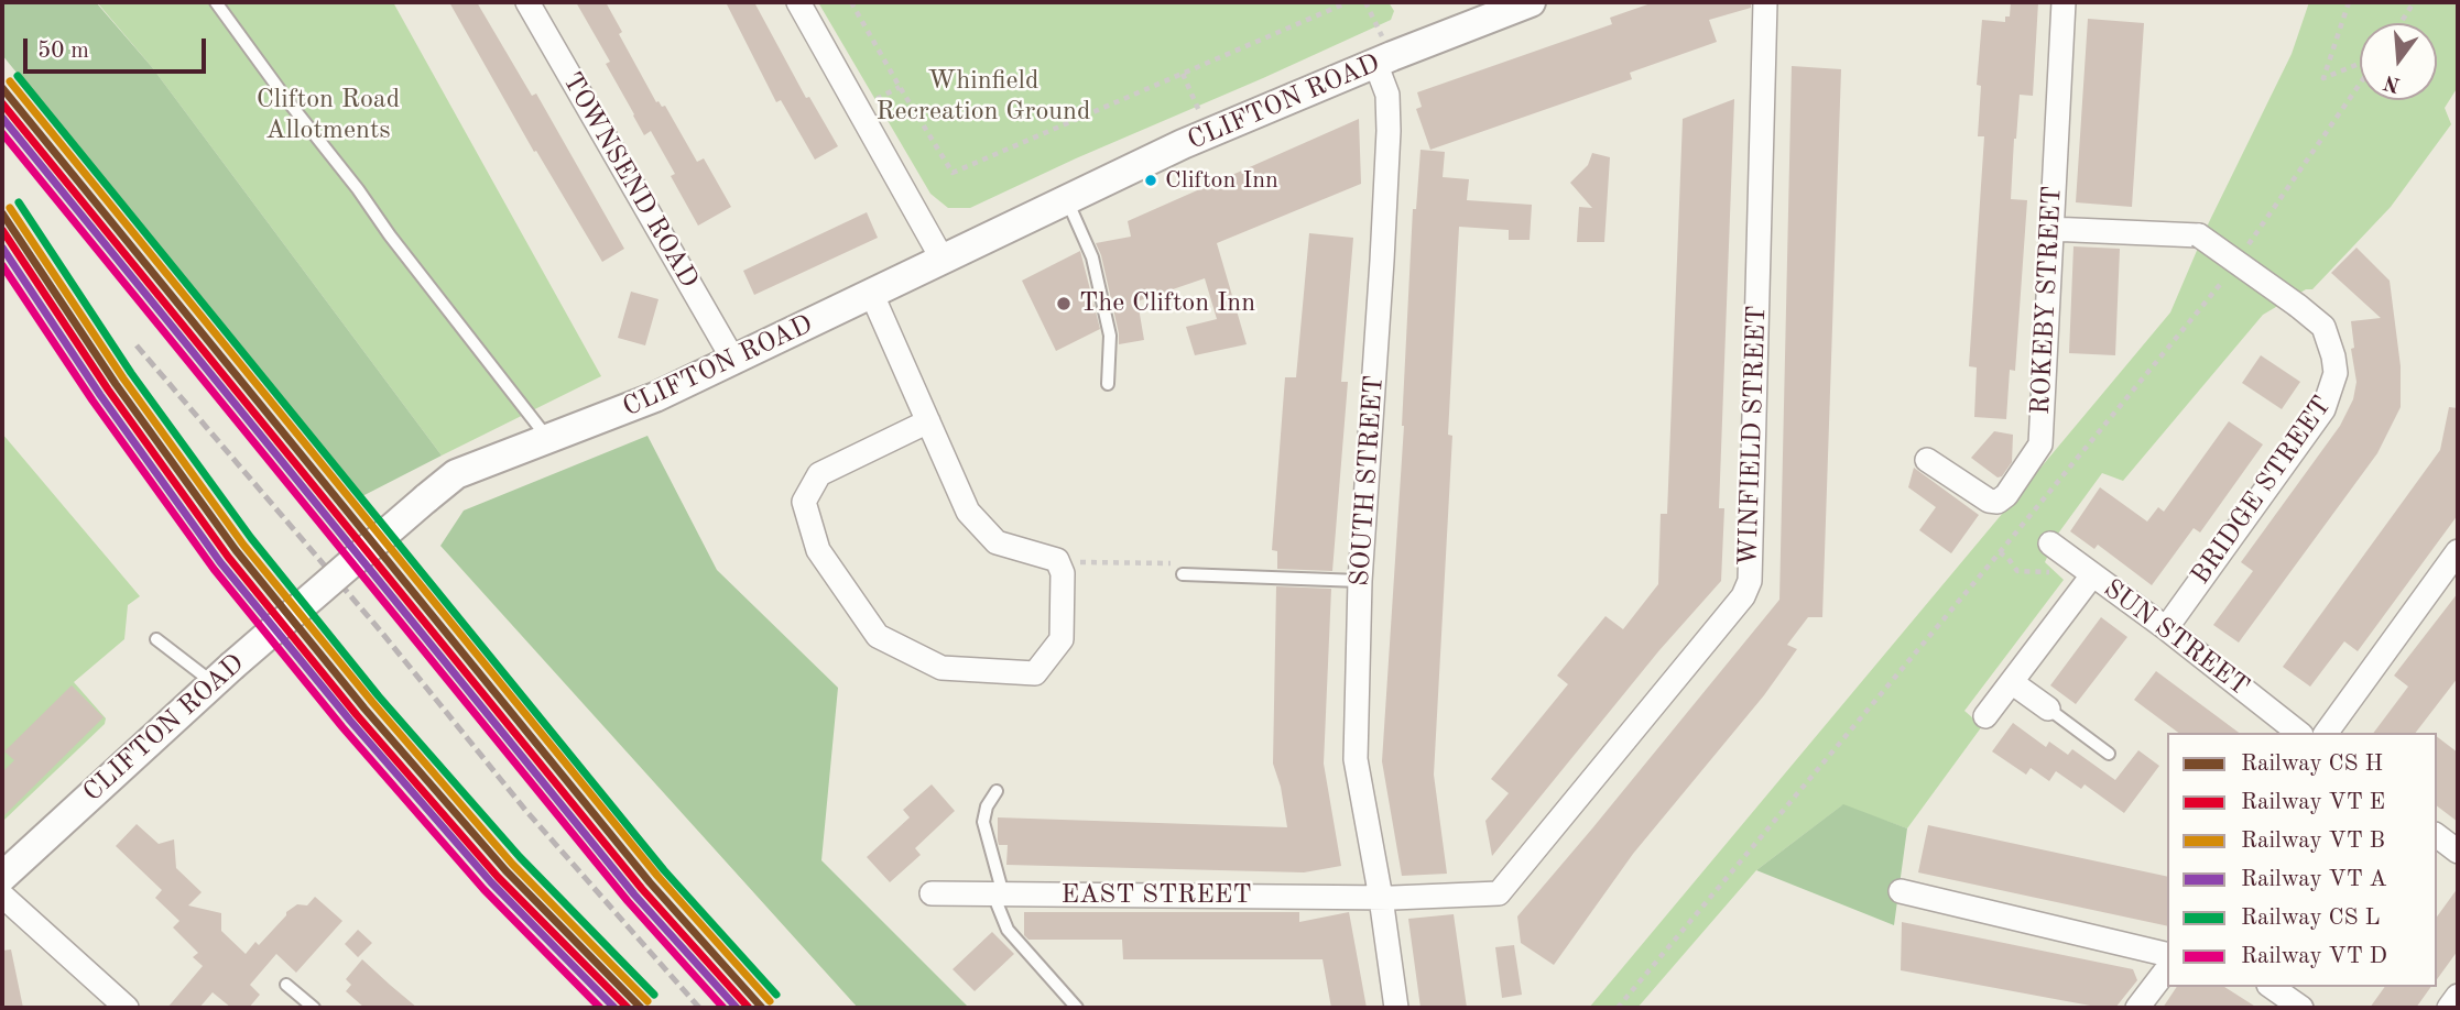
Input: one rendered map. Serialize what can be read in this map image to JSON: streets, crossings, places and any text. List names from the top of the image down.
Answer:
{
  "streets": {
    "street": [
      "CLIFTON ROAD",
      "TOWNSEND ROAD",
      "ROKEBY STREET",
      "WINFIELD STREET",
      "SOUTH STREET",
      "BRIDGE STREET",
      "SUN STREET",
      "EAST STREET"
    ]
  },
  "crossings": [
    ["CLIFTON ROAD", "TOWNSEND ROAD"],
    ["CLIFTON ROAD", "SOUTH STREET"],
    ["ROKEBY STREET", "BRIDGE STREET"],
    ["WINFIELD STREET", "SOUTH STREET"],
    ["WINFIELD STREET", "EAST STREET"],
    ["SOUTH STREET", "EAST STREET"],
    ["BRIDGE STREET", "SUN STREET"]
  ],
  "parks": ["Whinfield Recreation Ground", "Clifton Road Allotments"],
  "places": ["Clifton Inn", "The Clifton Inn"],
  "legend": [
    "Railway CS H",
    "Railway VT E",
    "Railway VT B",
    "Railway VT A",
    "Railway CS L",
    "Railway VT D"
  ],
  "scale_bar": "50 m",
  "north": "bottom"
}
